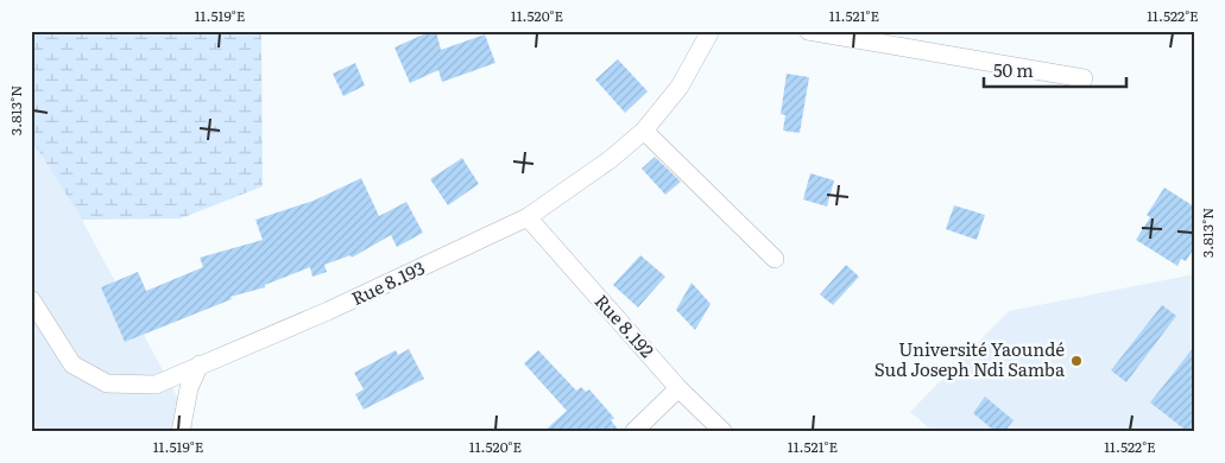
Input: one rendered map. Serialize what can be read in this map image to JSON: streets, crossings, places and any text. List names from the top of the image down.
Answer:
{
  "streets": {
    "street": ["Rue 8.193", "Rue 8.192"]
  },
  "crossings": [
    ["Rue 8.193", "Rue 8.192"]
  ],
  "places": ["Université Yaoundé Sud Joseph Ndi Samba"],
  "scale_bar": "50 m",
  "coordinates": [
    "11.519°E",
    "11.520°E",
    "11.521°E",
    "11.522°E",
    "3.813°N"
  ]
}
